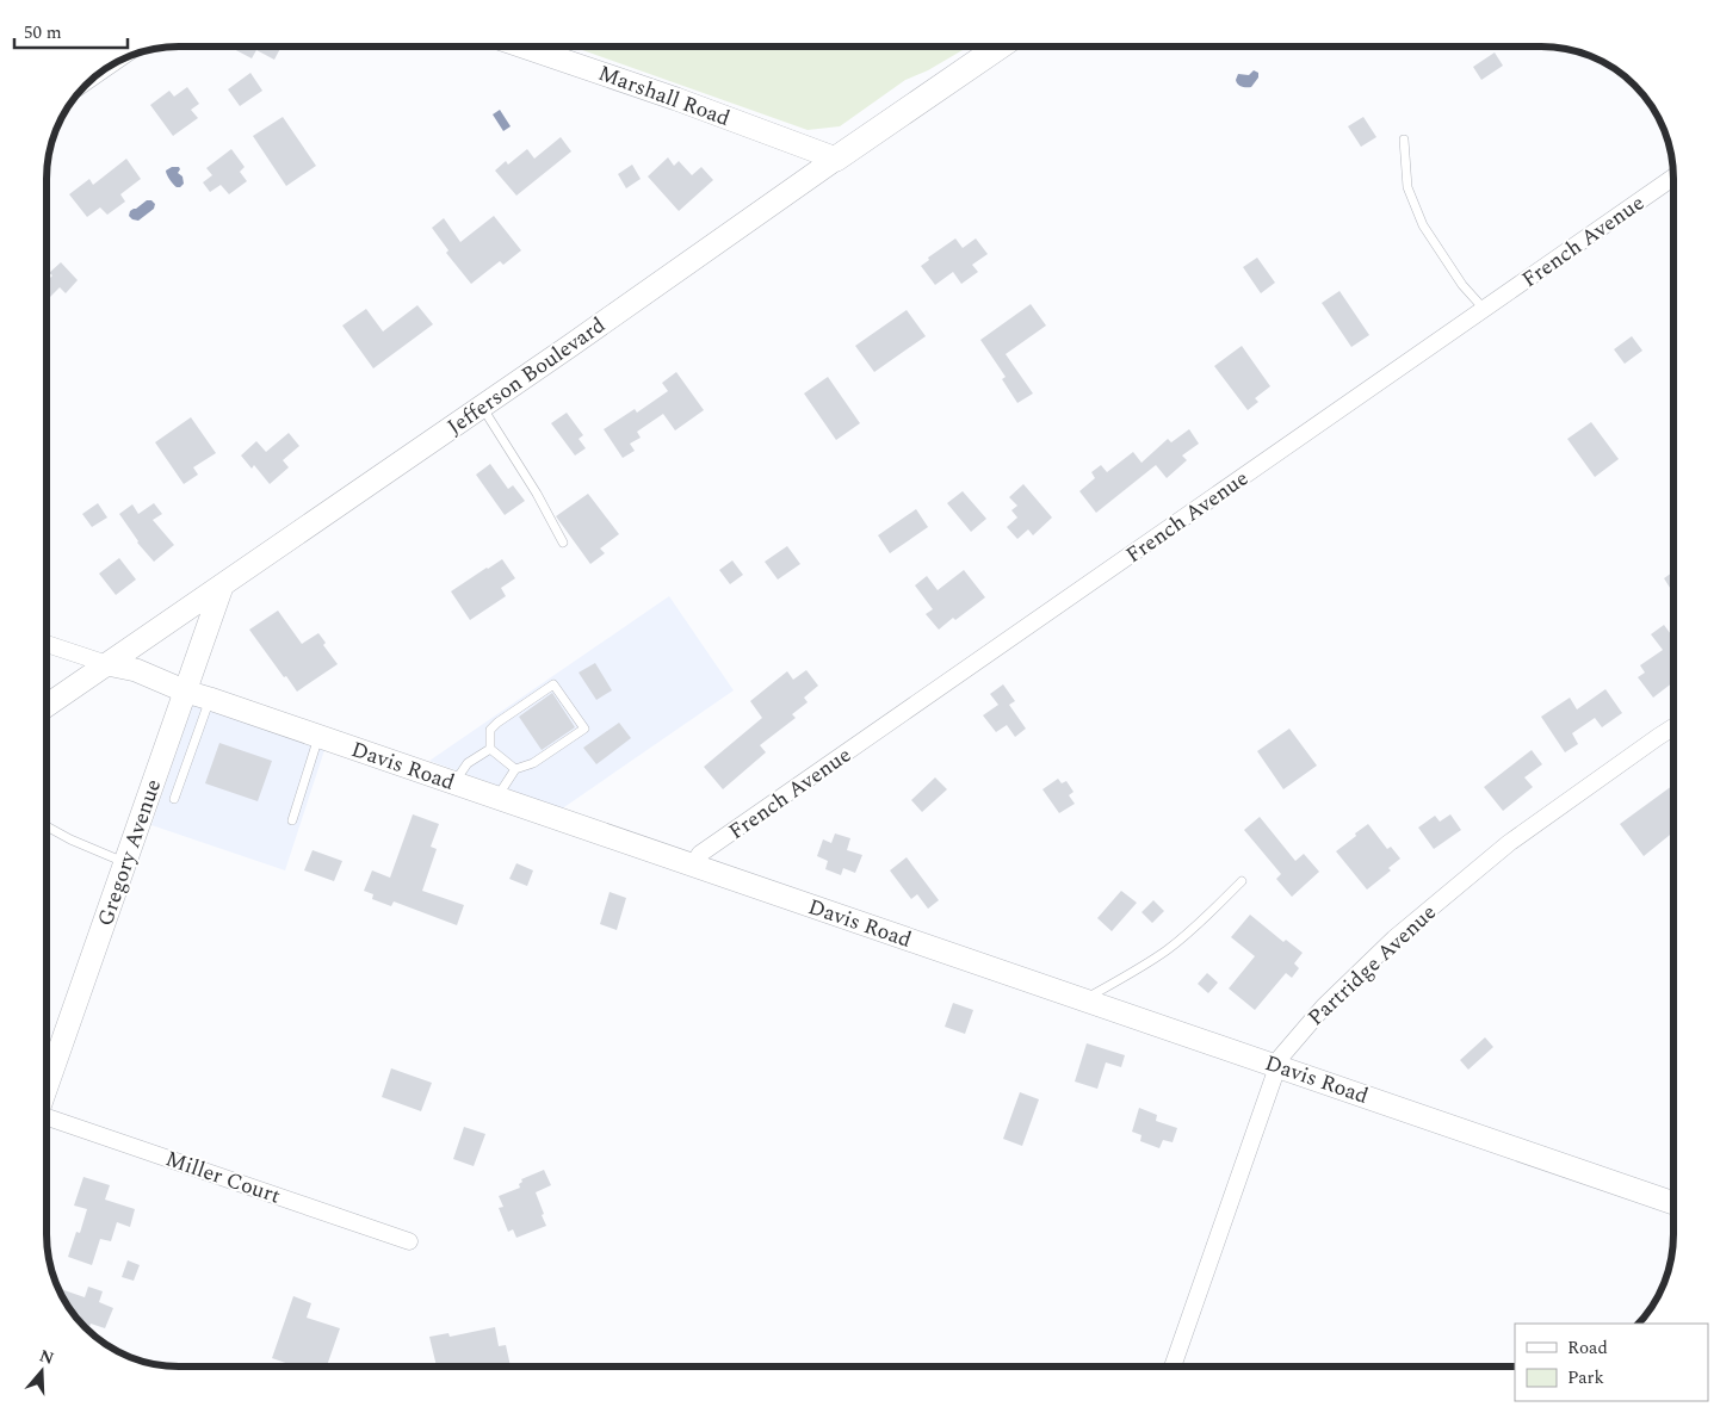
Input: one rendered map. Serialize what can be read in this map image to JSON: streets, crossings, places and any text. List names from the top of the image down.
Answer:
{
  "streets": {
    "main road": ["Jefferson Boulevard"],
    "street": [
      "Marshall Road",
      "French Avenue",
      "Davis Road",
      "Gregory Avenue",
      "Partridge Avenue",
      "Miller Court"
    ]
  },
  "crossings": [
    ["Marshall Road", "Jefferson Boulevard"],
    ["French Avenue", "Davis Road"],
    ["Jefferson Boulevard", "Davis Road"],
    ["Jefferson Boulevard", "Gregory Avenue"],
    ["Davis Road", "Gregory Avenue"],
    ["Davis Road", "Partridge Avenue"]
  ],
  "legend": ["Road", "Park"],
  "scale_bar": "50 m",
  "north": "top"
}
